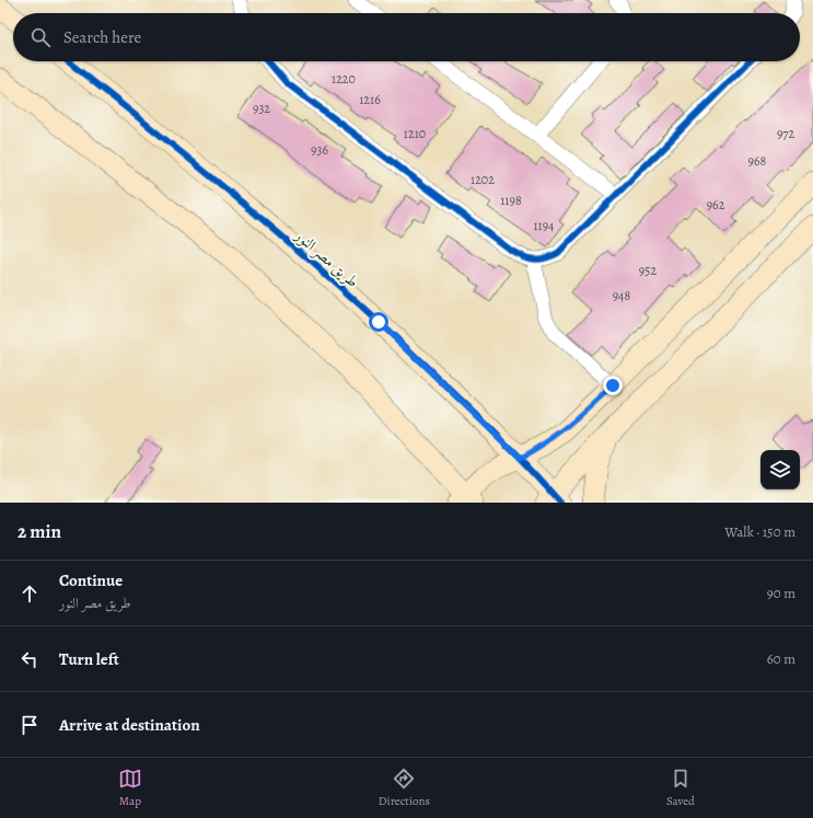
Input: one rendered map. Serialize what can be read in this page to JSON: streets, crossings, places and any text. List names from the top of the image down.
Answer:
{
  "streets": {
    "street": ["طريق مصر النور"]
  },
  "house_numbers": [
    "1220",
    "1216",
    "932",
    "1210",
    "972",
    "936",
    "968",
    "1202",
    "1198",
    "962",
    "1194",
    "952",
    "948"
  ],
  "page": {
    "search": "Search here",
    "heading": ["2 min", "Walk · 150 m"],
    "list": [
      ["Continue", "طريق مصر النور", "90 m"],
      ["Turn left", "60 m"],
      "Arrive at destination"
    ],
    "nav": ["Map", "Directions", "Saved"]
  }
}
